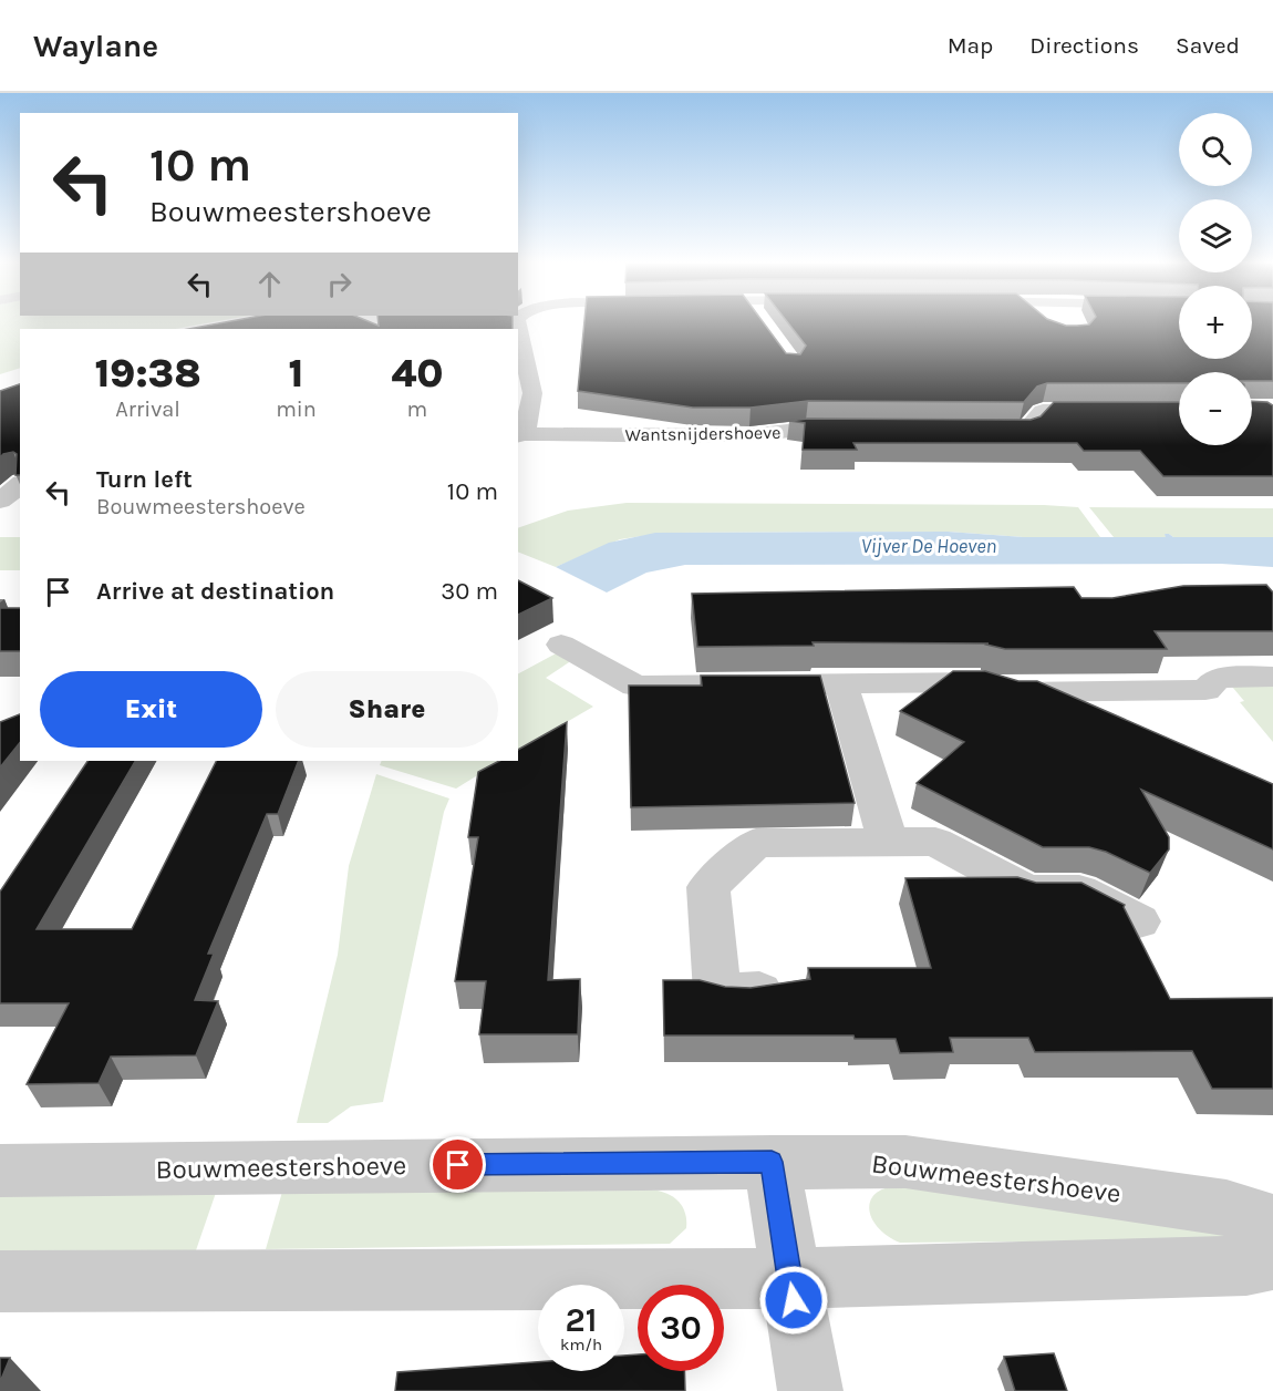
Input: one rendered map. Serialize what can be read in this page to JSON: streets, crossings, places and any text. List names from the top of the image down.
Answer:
{
  "streets": {
    "street": ["Wantsnijdershoeve", "Bouwmeestershoeve"]
  },
  "water": ["Vijver De Hoeven"],
  "page": {
    "header": "Waylane",
    "nav": ["Map", "Directions", "Saved"],
    "map_buttons": ["+", "−"],
    "turn": ["10 m", "Bouwmeestershoeve"],
    "eta": [
      "19:38",
      "Arrival",
      "1",
      "min",
      "40",
      "m"
    ],
    "list": [
      {
        "name": "Turn left",
        "note": "Bouwmeestershoeve",
        "value": "10 m"
      },
      {
        "name": "Arrive at destination",
        "value": "30 m"
      }
    ],
    "buttons": ["Exit", "Share"],
    "speed": "21 km/h",
    "limit": "30"
  }
}
